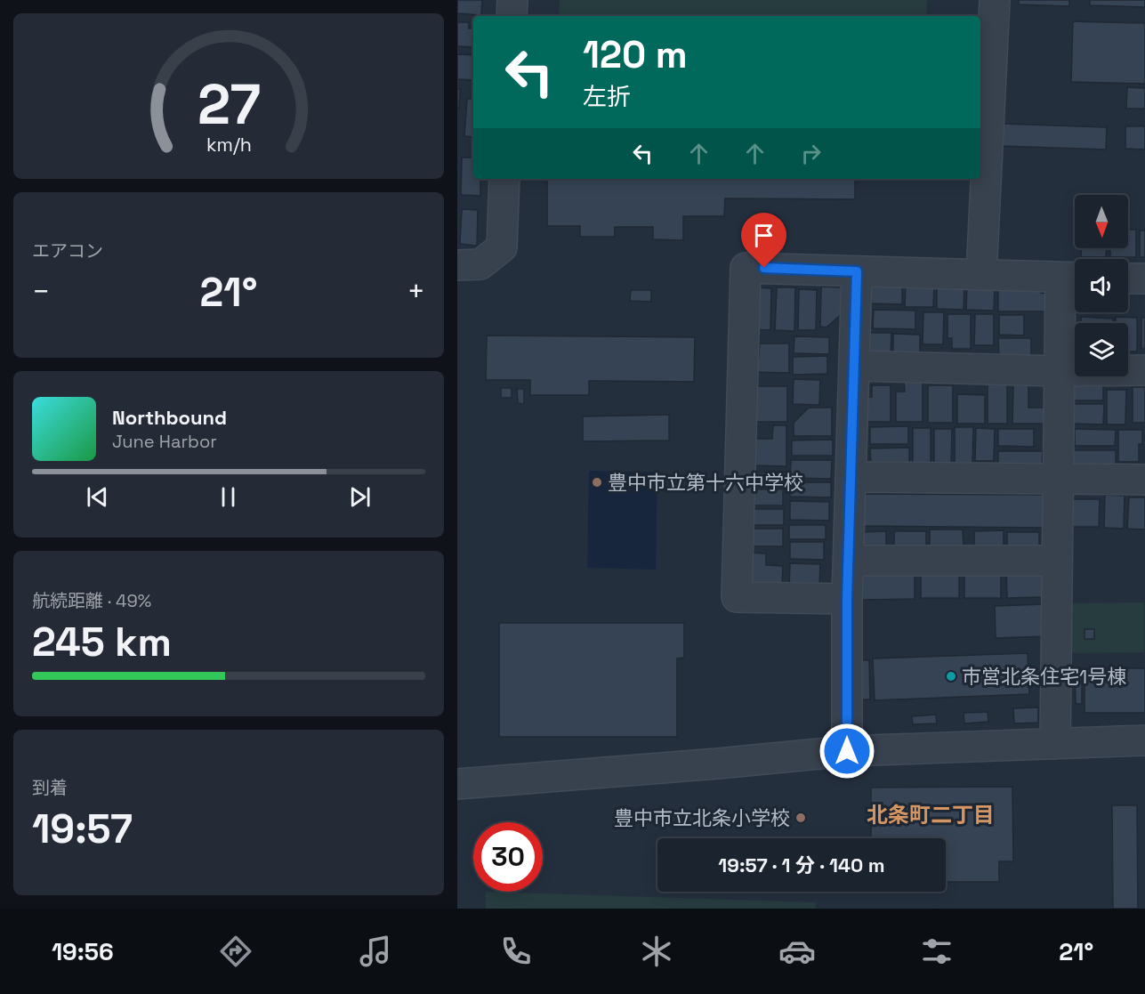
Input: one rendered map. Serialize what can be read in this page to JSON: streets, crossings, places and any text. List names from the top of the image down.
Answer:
{
  "districts": ["北条町二丁目"],
  "places": ["豊中市立第十六中学校", "市営北条住宅1号棟", "豊中市立北条小学校"],
  "north": "bottom",
  "page": {
    "turn": ["120 m", "左折"],
    "tile": [
      "エアコン",
      ["航続距離 · 49%", "245 km"],
      ["到着", "19:57"]
    ],
    "heat": ["−", "21°", "+"],
    "song": ["Northbound", "June Harbor"],
    "limit": "30",
    "trip": "19:57 · 1 分 · 140 m",
    "tabs": ["19:56", "21°"],
    "gauge": ["27", "km/h"]
  }
}
